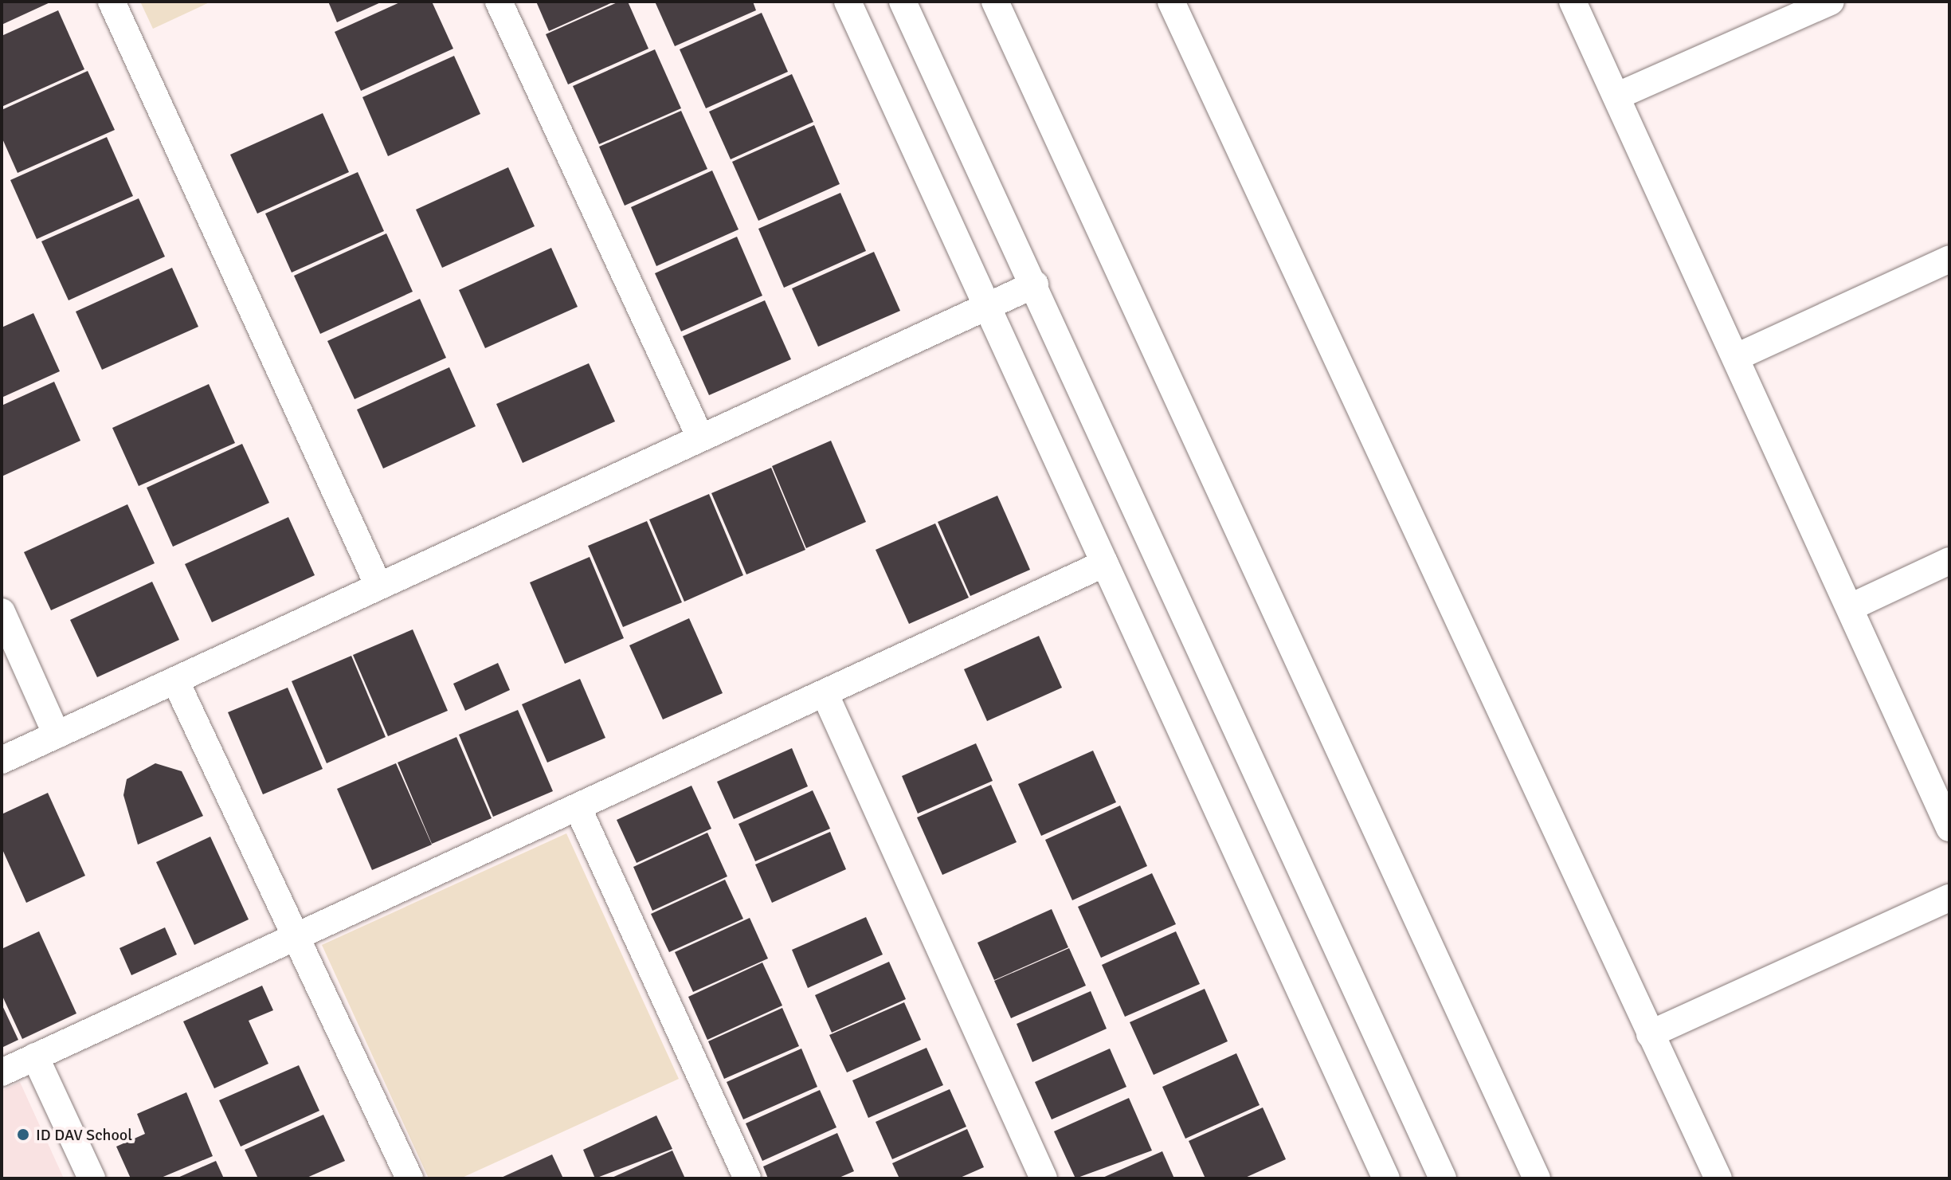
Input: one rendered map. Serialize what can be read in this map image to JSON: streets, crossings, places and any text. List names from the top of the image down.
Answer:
{
  "places": ["ID DAV School"]
}
